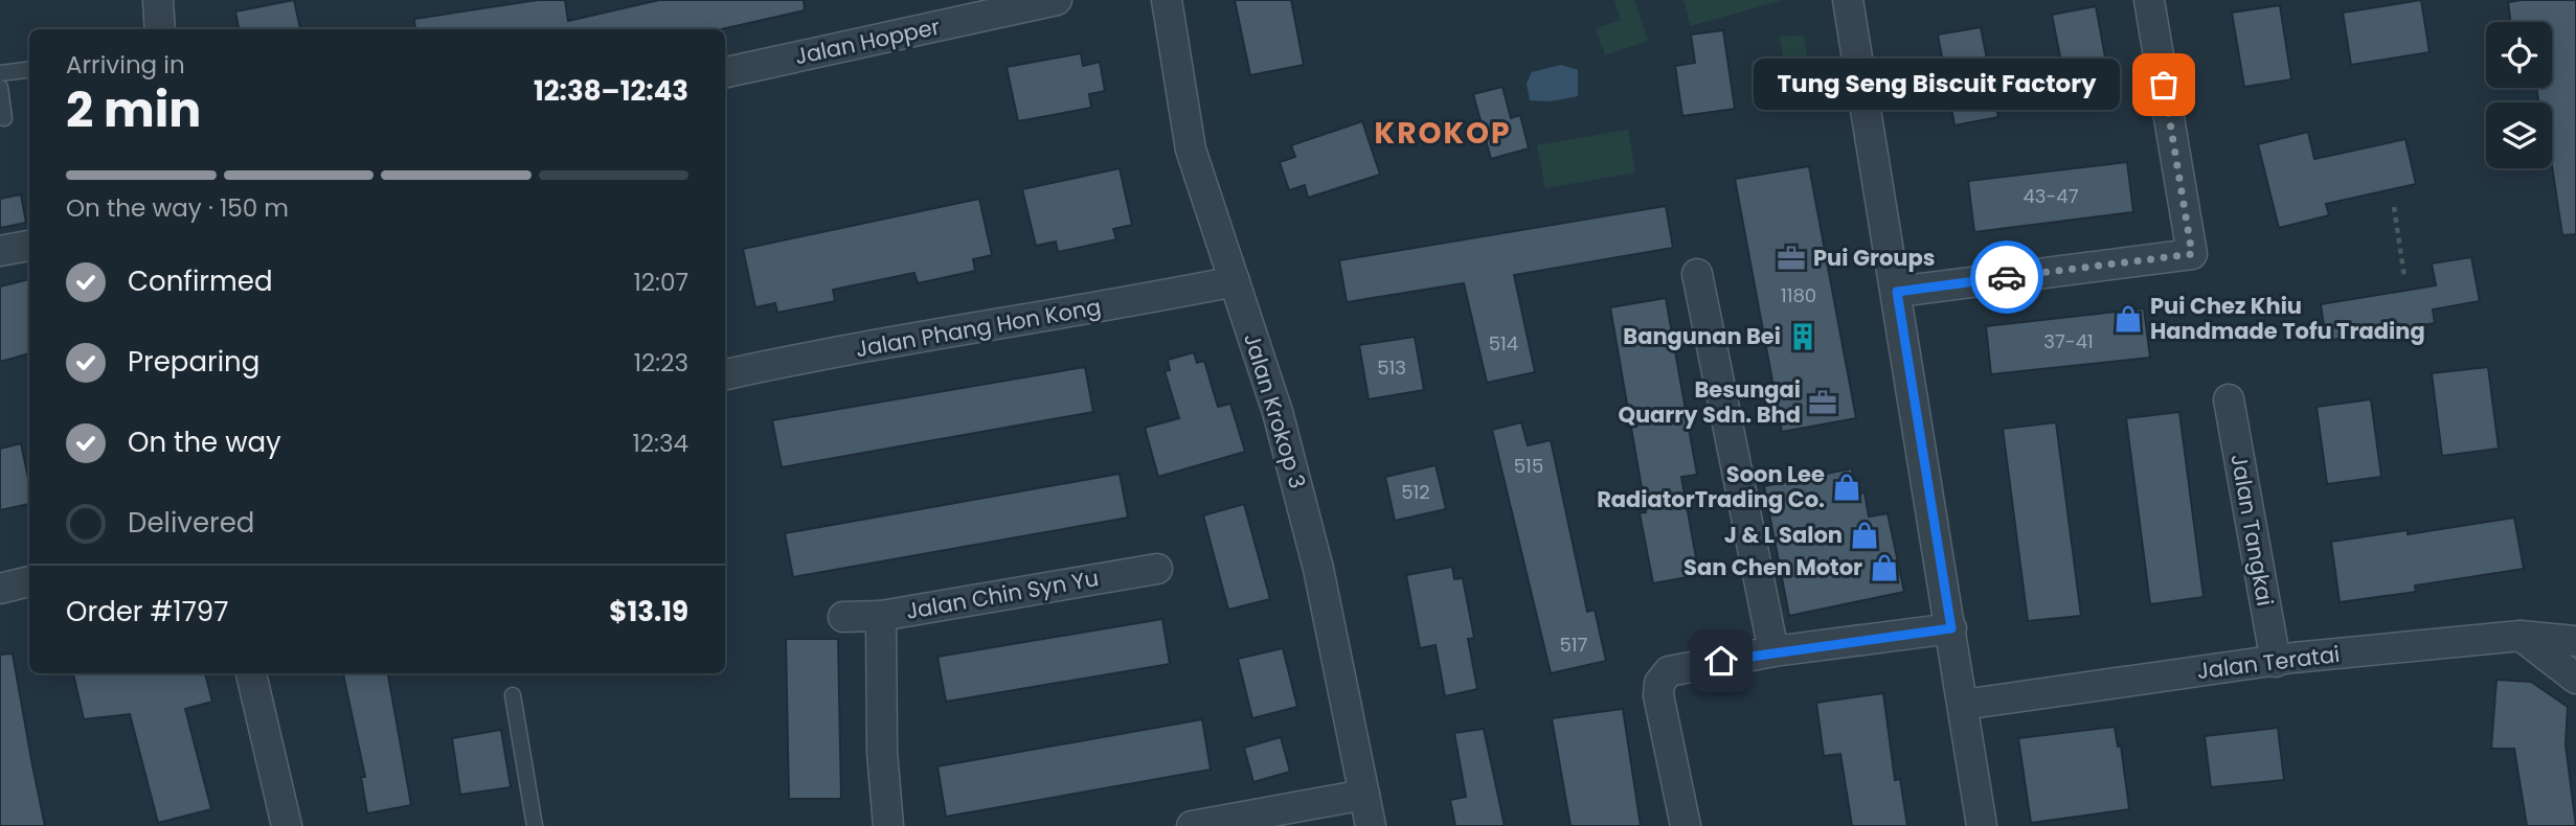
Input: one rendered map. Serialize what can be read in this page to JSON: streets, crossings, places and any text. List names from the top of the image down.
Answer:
{
  "streets": {
    "street": [
      "Jalan Hopper",
      "Jalan Phang Hon Kong",
      "Jalan Krokop 3",
      "Jalan Tangkai",
      "Jalan Chin Syn Yu",
      "Jalan Teratai"
    ]
  },
  "crossings": [
    ["Jalan Phang Hon Kong", "Jalan Krokop 3"],
    ["Jalan Tangkai", "Jalan Teratai"]
  ],
  "districts": ["KROKOP"],
  "places": {
    "other": ["Tung Seng Biscuit Factory"],
    "office": ["Pui Groups", "Besungai Quarry Sdn. Bhd"],
    "shop": [
      "Pui Chez Khiu Handmade Tofu Trading",
      "Soon Lee RadiatorTrading Co.",
      "J & L Salon",
      "San Chen Motor"
    ],
    "building": ["Bangunan Bei"]
  },
  "house_numbers": [
    "43-47",
    "1180",
    "37-41",
    "514",
    "513",
    "515",
    "512",
    "517"
  ],
  "page": {
    "heading": ["2 min", "Arriving in", "12:38–12:43"],
    "panel": ["Order #1797", "$13.19"],
    "bubble": "Tung Seng Biscuit Factory",
    "bar": "On the way · 150 m",
    "list": [
      ["Confirmed", "12:07"],
      ["Preparing", "12:23"],
      ["On the way", "12:34"],
      "Delivered"
    ]
  }
}
